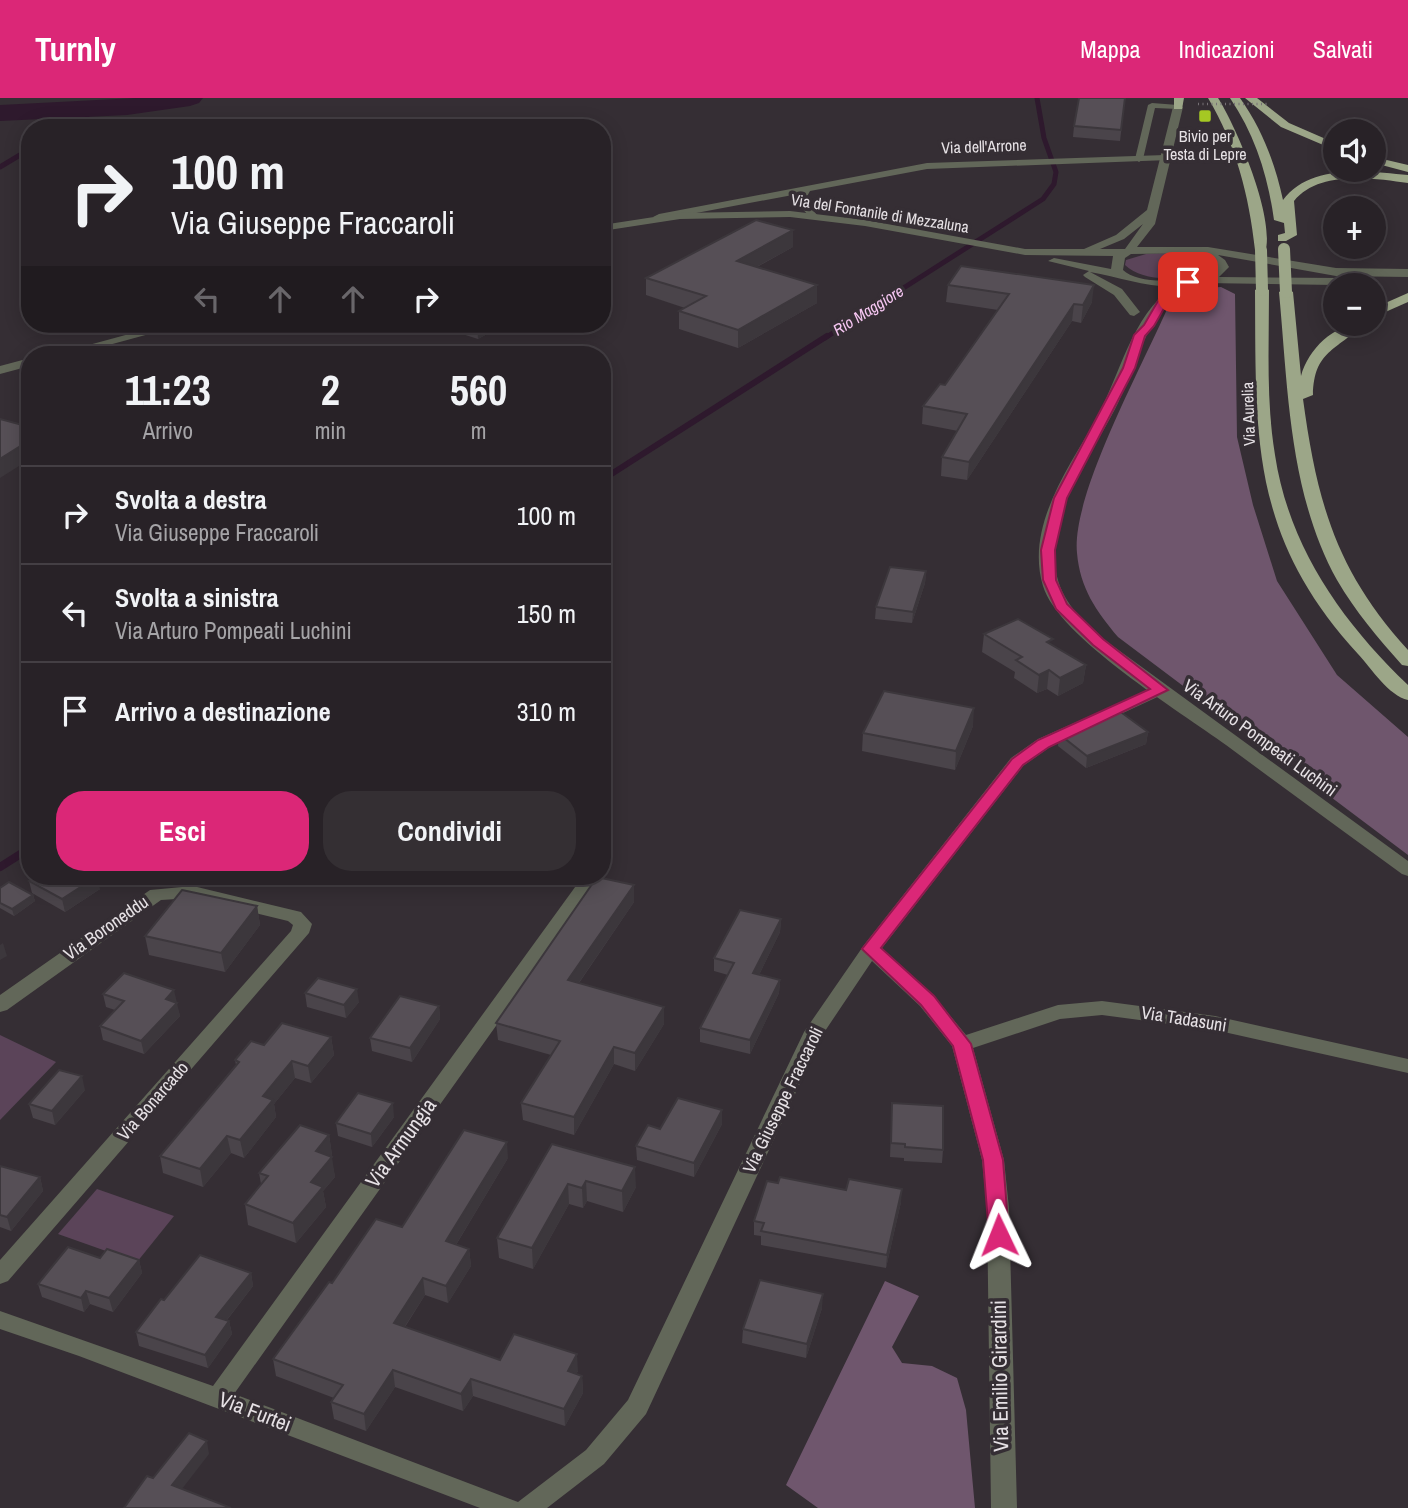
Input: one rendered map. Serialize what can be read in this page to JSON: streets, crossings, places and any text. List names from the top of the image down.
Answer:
{
  "streets": {
    "highway": ["Via Aurelia"],
    "street": [
      "Via dell'Arrone",
      "Via del Fontanile di Mezzaluna",
      "Via Arturo Pompeati Luchini",
      "Via Boroneddu",
      "Via Tadasuni",
      "Via Giuseppe Fraccaroli",
      "Via Bonarcado",
      "Via Armungia",
      "Via Emilio Girardini",
      "Via Furtei"
    ]
  },
  "crossings": [
    ["Via dell'Arrone", "Via del Fontanile di Mezzaluna"],
    ["Via del Fontanile di Mezzaluna", "Via Arturo Pompeati Luchini"],
    ["Via Arturo Pompeati Luchini", "Via Giuseppe Fraccaroli"],
    ["Via Boroneddu", "Via Bonarcado"],
    ["Via Tadasuni", "Via Emilio Girardini"],
    ["Via Giuseppe Fraccaroli", "Via Emilio Girardini"],
    ["Via Armungia", "Via Furtei"]
  ],
  "water": ["Rio Maggiore"],
  "places": {
    "transit": ["Bivio per Testa di Lepre"]
  },
  "page": {
    "header": "Turnly",
    "nav": ["Mappa", "Indicazioni", "Salvati"],
    "map_buttons": ["+", "−"],
    "turn": ["100 m", "Via Giuseppe Fraccaroli"],
    "eta": [
      "11:23",
      "Arrivo",
      "2",
      "min",
      "560",
      "m"
    ],
    "list": [
      {
        "name": "Svolta a destra",
        "note": "Via Giuseppe Fraccaroli",
        "value": "100 m"
      },
      {
        "name": "Svolta a sinistra",
        "note": "Via Arturo Pompeati Luchini",
        "value": "150 m"
      },
      {
        "name": "Arrivo a destinazione",
        "value": "310 m"
      }
    ],
    "buttons": ["Esci", "Condividi"]
  }
}
